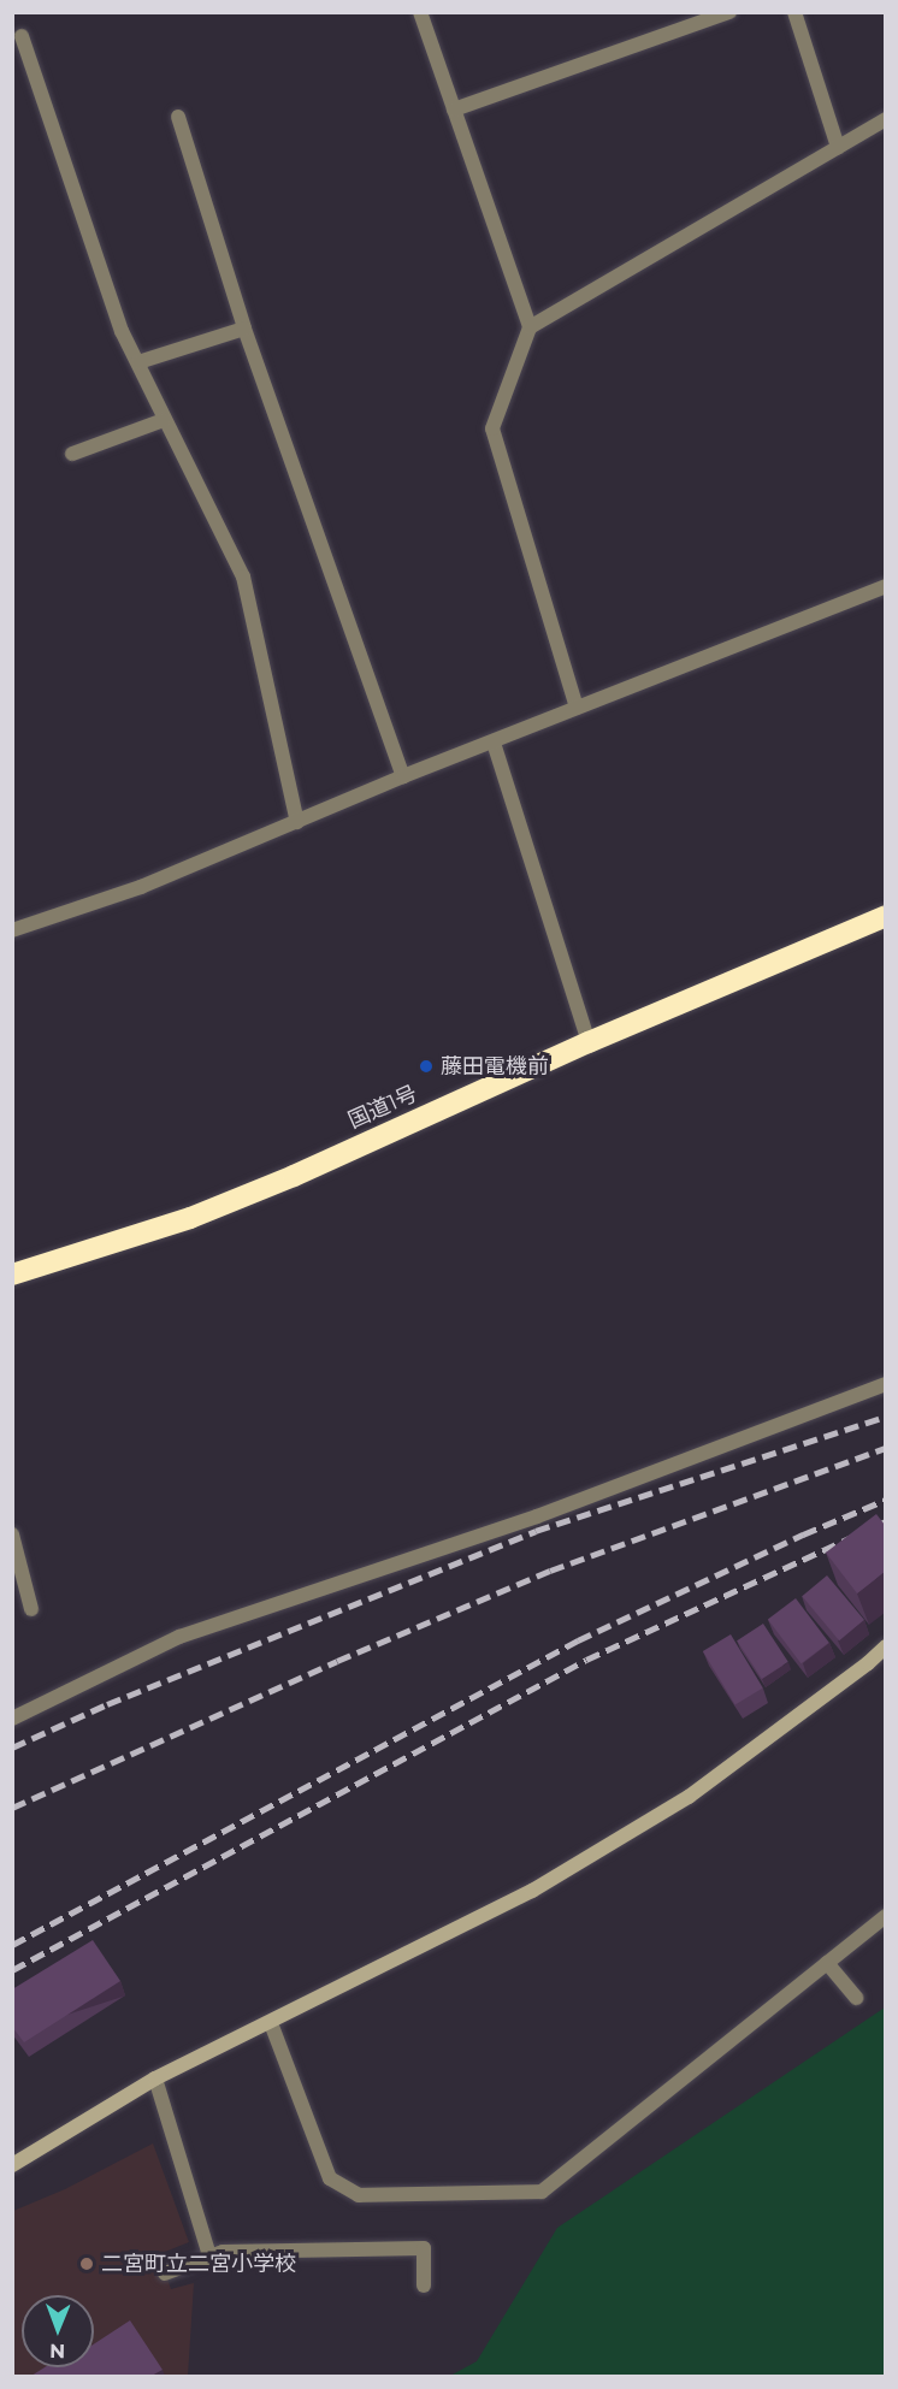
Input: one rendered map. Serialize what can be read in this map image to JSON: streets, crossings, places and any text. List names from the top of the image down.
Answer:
{
  "streets": {
    "highway": ["国道1号"]
  },
  "places": ["藤田電機前", "二宮町立二宮小学校"],
  "north": "bottom"
}
